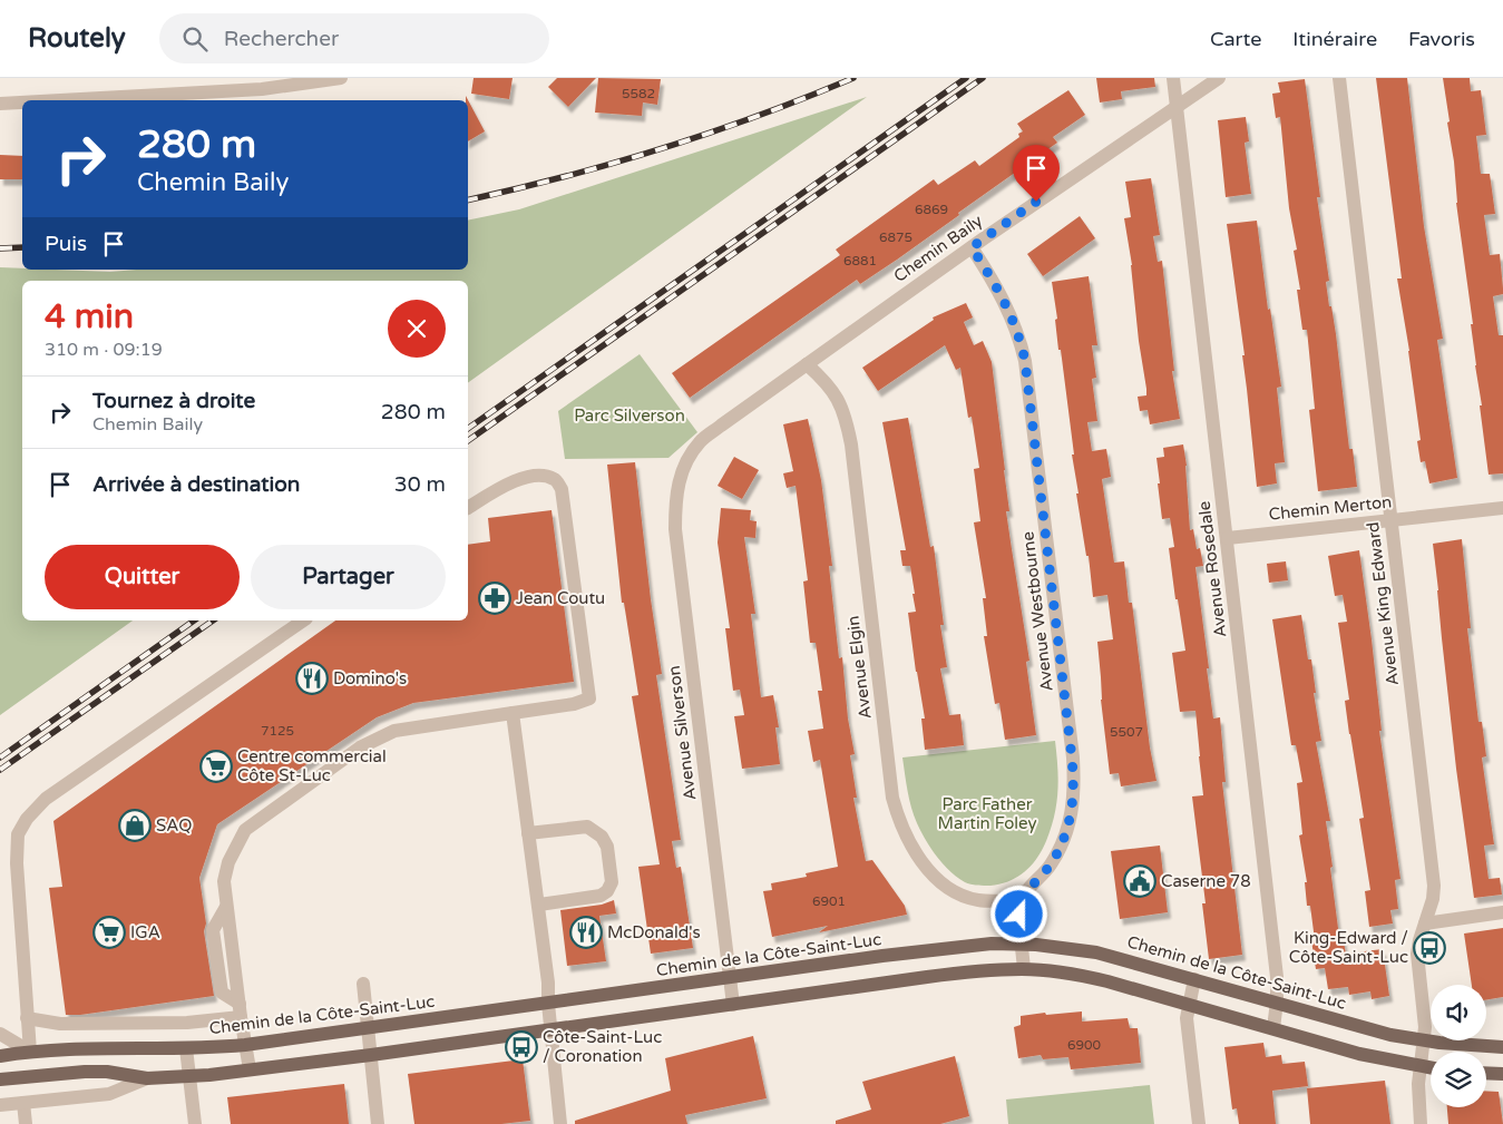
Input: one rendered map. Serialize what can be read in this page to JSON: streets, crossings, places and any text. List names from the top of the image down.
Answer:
{
  "streets": {
    "main road": ["Chemin de la Côte-Saint-Luc"],
    "street": [
      "Chemin Baily",
      "Chemin Merton",
      "Avenue Rosedale",
      "Avenue King Edward",
      "Avenue Westbourne",
      "Avenue Elgin",
      "Avenue Silverson"
    ]
  },
  "crossings": [
    ["Chemin Baily", "Avenue Rosedale"],
    ["Chemin Baily", "Avenue Westbourne"],
    ["Chemin Baily", "Avenue Elgin"],
    ["Chemin Baily", "Avenue Silverson"],
    ["Chemin Merton", "Avenue Rosedale"],
    ["Chemin Merton", "Avenue King Edward"],
    ["Avenue Rosedale", "Chemin de la Côte-Saint-Luc"],
    ["Avenue King Edward", "Chemin de la Côte-Saint-Luc"],
    ["Avenue Westbourne", "Avenue Elgin"],
    ["Avenue Silverson", "Chemin de la Côte-Saint-Luc"]
  ],
  "parks": ["Parc Silverson", "Parc Father Martin Foley"],
  "places": {
    "pharmacy": ["Jean Coutu"],
    "restaurant": ["Domino's", "McDonald's"],
    "supermarket": ["Centre commercial Côte St-Luc", "IGA"],
    "shop": ["SAQ"],
    "public building": ["Caserne 78"],
    "bus stop": ["King-Edward / Côte-Saint-Luc", "Côte-Saint-Luc / Coronation"]
  },
  "house_numbers": [
    "5582",
    "6869",
    "6875",
    "6881",
    "7125",
    "5507",
    "6901",
    "6900"
  ],
  "page": {
    "header": "Routely",
    "search": "Rechercher",
    "nav": ["Carte", "Itinéraire", "Favoris"],
    "turn": ["280 m", "Chemin Baily"],
    "then": "Puis",
    "heading": ["4 min", "310 m · 09:19"],
    "list": [
      {
        "name": "Tournez à droite",
        "note": "Chemin Baily",
        "value": "280 m"
      },
      {
        "name": "Arrivée à destination",
        "value": "30 m"
      }
    ],
    "buttons": ["Quitter", "Partager"]
  }
}
